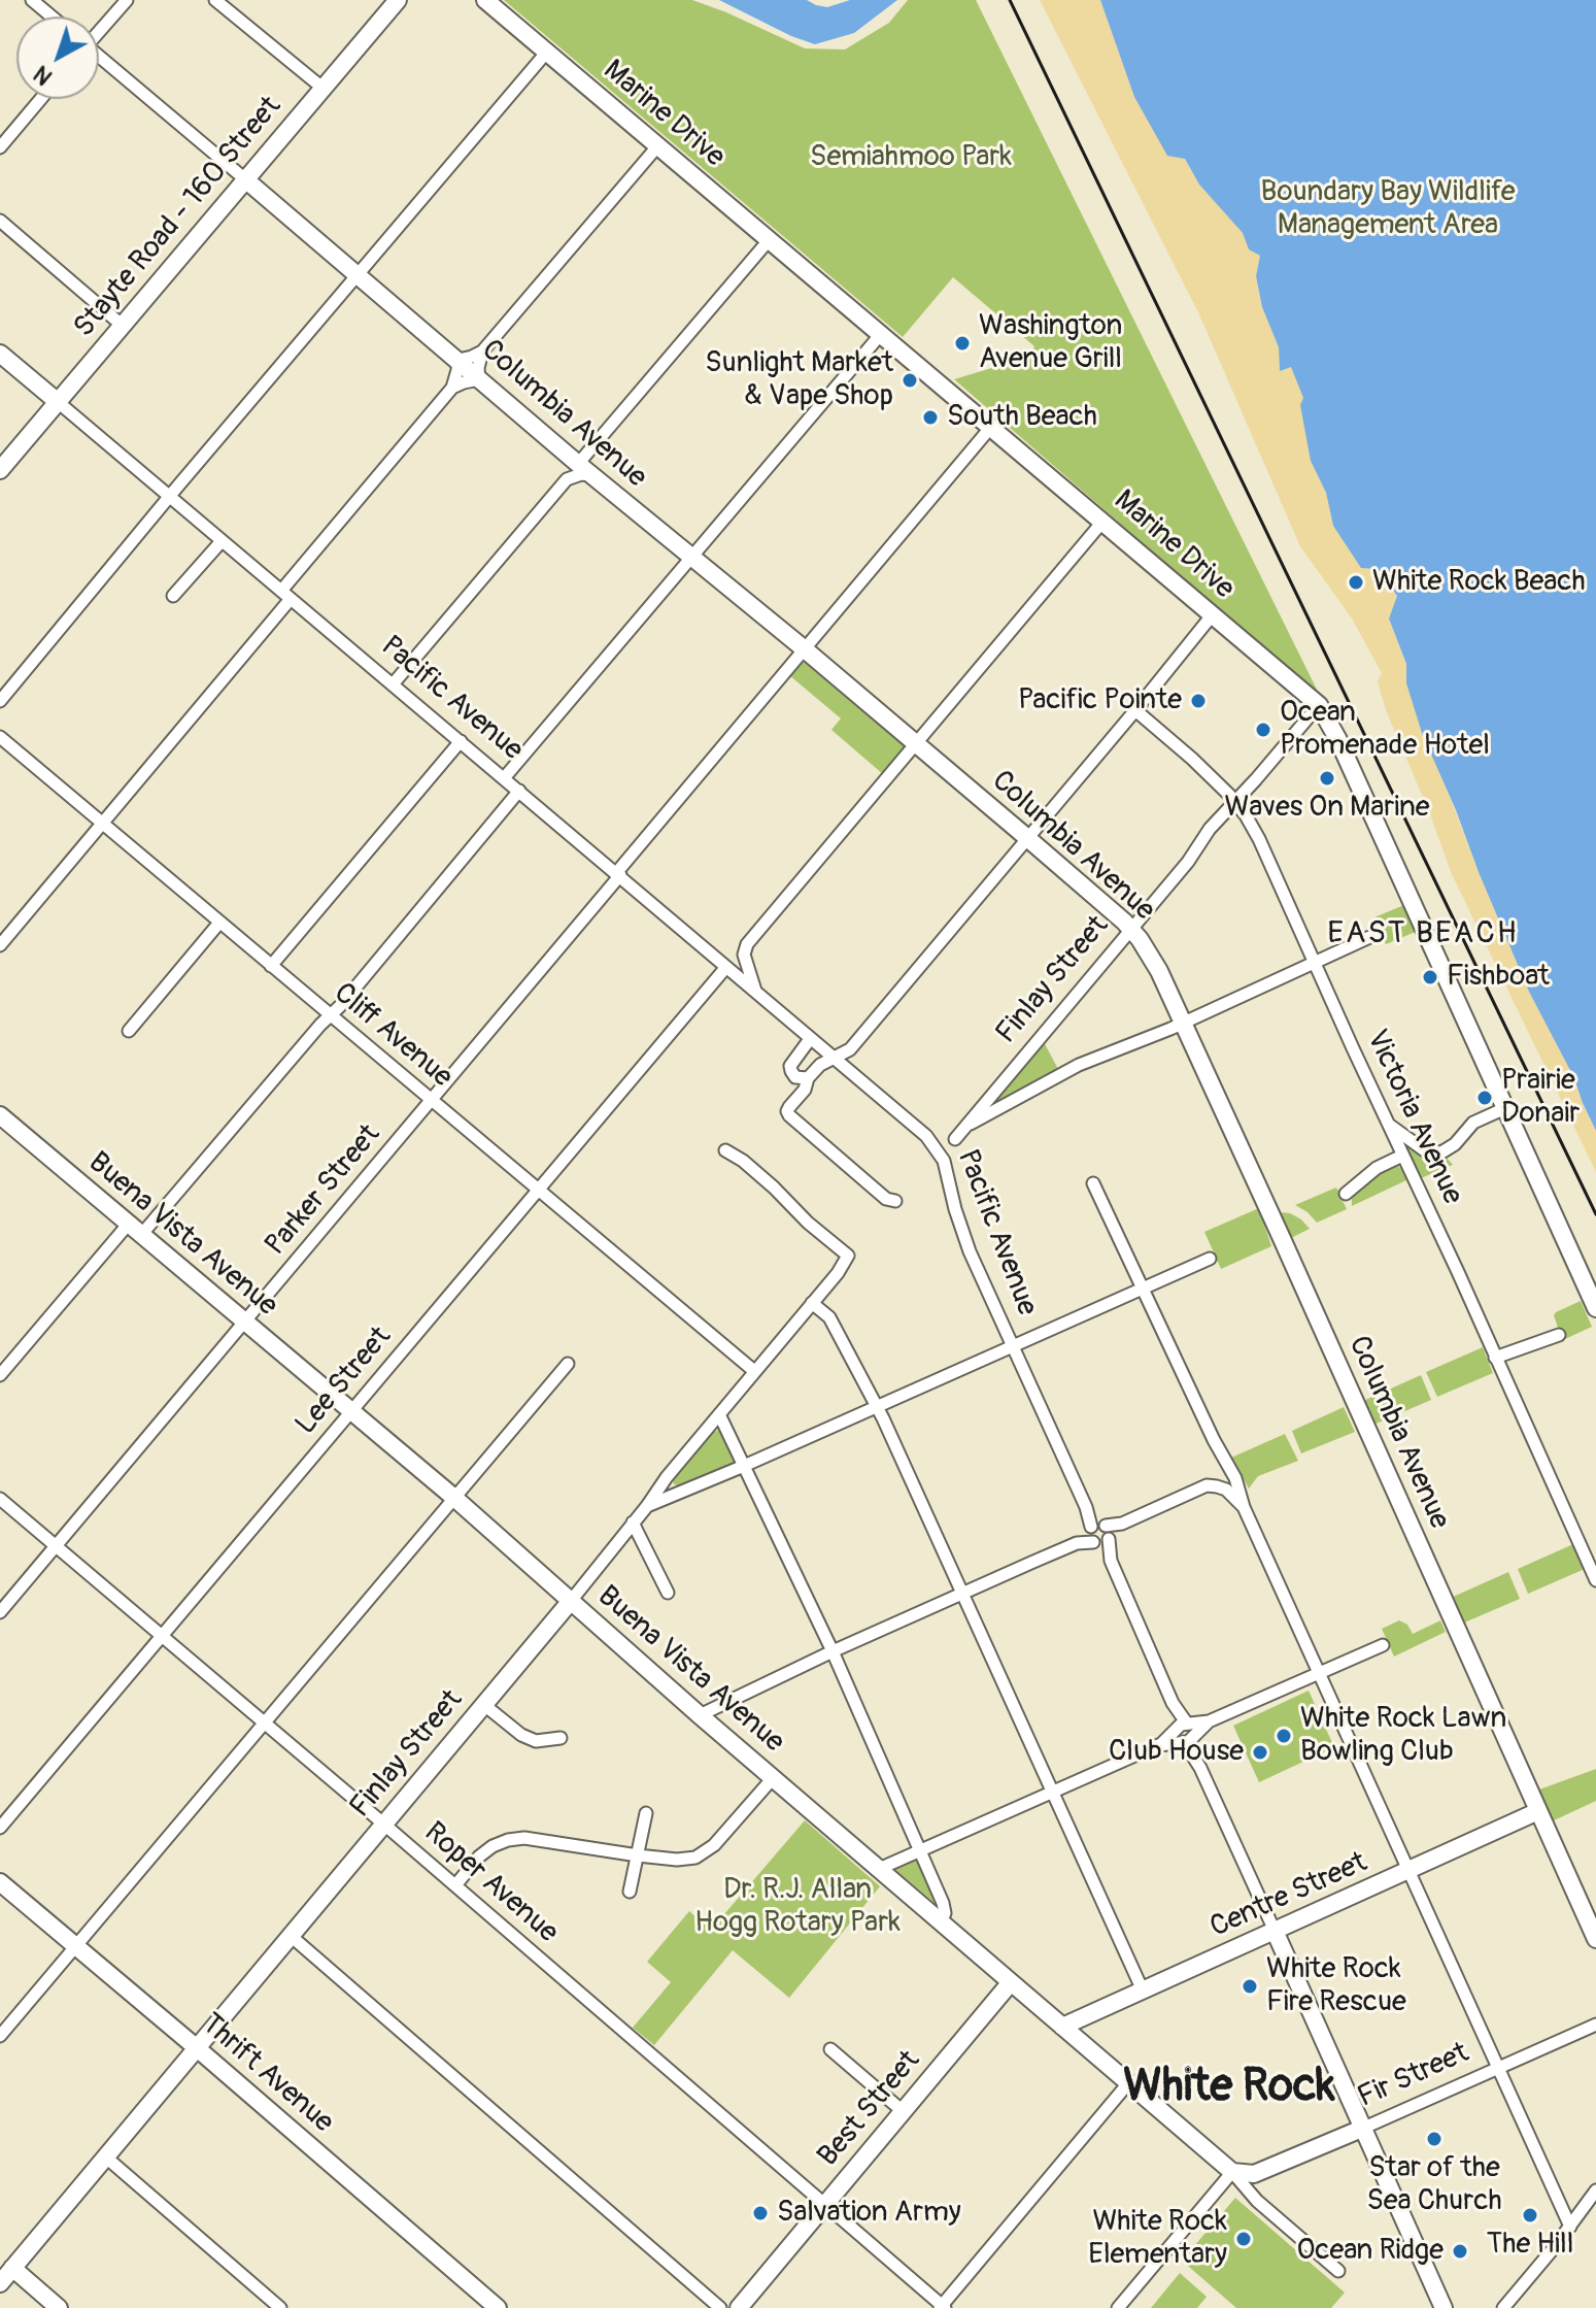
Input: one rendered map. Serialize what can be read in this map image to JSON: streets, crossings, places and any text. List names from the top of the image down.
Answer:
{
  "streets": {
    "street": [
      "Marine Drive",
      "Stayte Road - 160 Street",
      "Columbia Avenue",
      "Pacific Avenue",
      "Finlay Street",
      "Cliff Avenue",
      "Victoria Avenue",
      "Parker Street",
      "Buena Vista Avenue",
      "Lee Street",
      "Roper Avenue",
      "Centre Street",
      "Thrift Avenue",
      "Fir Street",
      "Best Street"
    ]
  },
  "crossings": [
    ["Marine Drive", "Finlay Street"],
    ["Marine Drive", "Parker Street"],
    ["Stayte Road - 160 Street", "Columbia Avenue"],
    ["Stayte Road - 160 Street", "Pacific Avenue"],
    ["Columbia Avenue", "Finlay Street"],
    ["Columbia Avenue", "Parker Street"],
    ["Columbia Avenue", "Centre Street"],
    ["Pacific Avenue", "Parker Street"],
    ["Pacific Avenue", "Lee Street"],
    ["Pacific Avenue", "Centre Street"],
    ["Pacific Avenue", "Fir Street"],
    ["Finlay Street", "Cliff Avenue"],
    ["Finlay Street", "Victoria Avenue"],
    ["Finlay Street", "Buena Vista Avenue"],
    ["Finlay Street", "Roper Avenue"],
    ["Finlay Street", "Thrift Avenue"],
    ["Cliff Avenue", "Parker Street"],
    ["Cliff Avenue", "Lee Street"],
    ["Parker Street", "Buena Vista Avenue"],
    ["Parker Street", "Roper Avenue"],
    ["Buena Vista Avenue", "Lee Street"],
    ["Buena Vista Avenue", "Centre Street"],
    ["Buena Vista Avenue", "Fir Street"],
    ["Buena Vista Avenue", "Best Street"],
    ["Lee Street", "Roper Avenue"],
    ["Roper Avenue", "Best Street"]
  ],
  "districts": ["EAST BEACH", "White Rock"],
  "parks": ["Semiahmoo Park", "Boundary Bay Wildlife Management Area", "Dr. R.J. Allan Hogg Rotary Park"],
  "places": [
    "Washington Avenue Grill",
    "Sunlight Market & Vape Shop",
    "South Beach",
    "White Rock Beach",
    "Pacific Pointe",
    "Ocean Promenade Hotel",
    "Waves On Marine",
    "Fishboat",
    "Prairie Donair",
    "White Rock Lawn Bowling Club",
    "Club House",
    "White Rock Fire Rescue",
    "Star of the Sea Church",
    "Salvation Army",
    "The Hill",
    "White Rock Elementary",
    "Ocean Ridge"
  ],
  "north": "bottom left"
}
